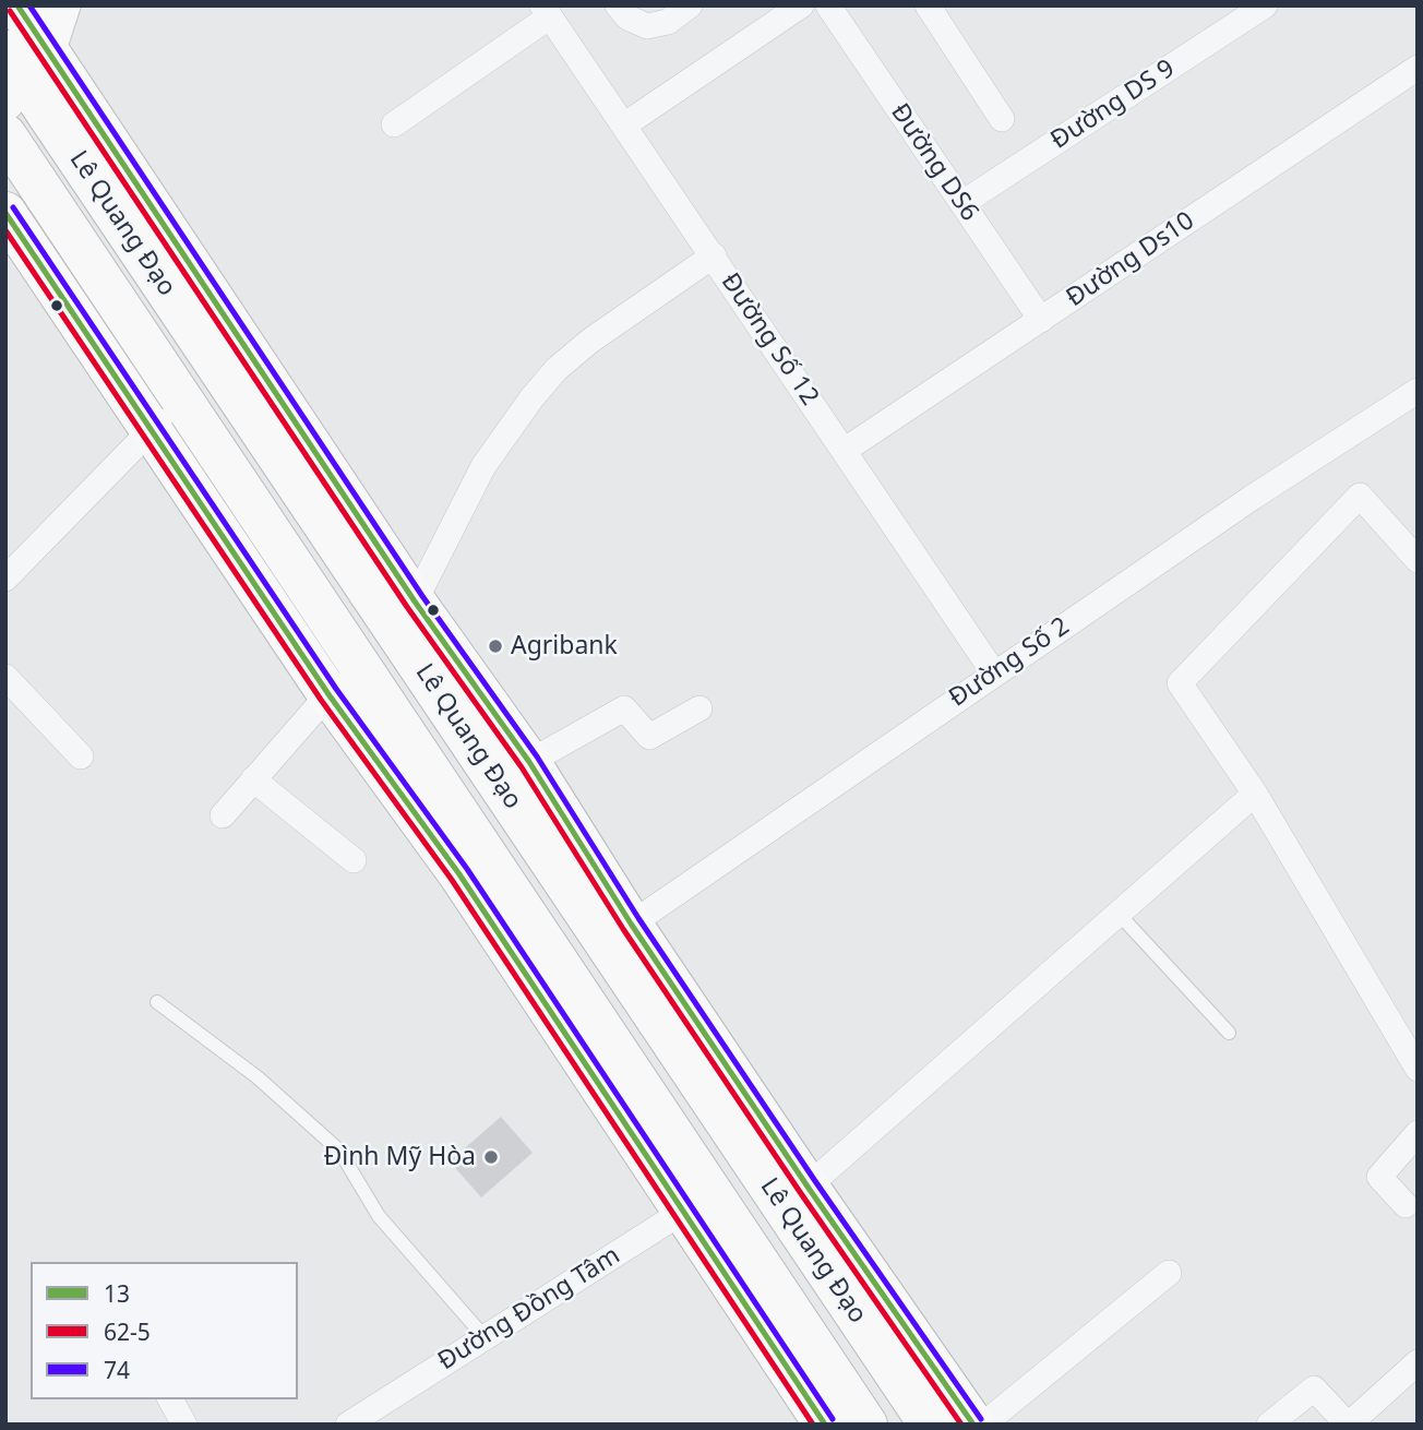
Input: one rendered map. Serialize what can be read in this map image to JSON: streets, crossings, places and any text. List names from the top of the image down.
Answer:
{
  "streets": {
    "highway": ["Lê Quang Đạo"],
    "street": [
      "Đường DS 9",
      "Đường DS6",
      "Đường Ds10",
      "Đường Số 12",
      "Đường Số 2",
      "Đường Đồng Tâm"
    ]
  },
  "crossings": [
    ["Đường DS 9", "Đường DS6"],
    ["Đường DS6", "Đường Ds10"],
    ["Lê Quang Đạo", "Đường Số 2"],
    ["Lê Quang Đạo", "Đường Đồng Tâm"],
    ["Đường Ds10", "Đường Số 12"],
    ["Đường Số 12", "Đường Số 2"]
  ],
  "places": ["Agribank", "Đình Mỹ Hòa"],
  "lines": ["transit line 13", "transit line 74", "transit line 62-5"],
  "legend": ["13", "62-5", "74"]
}
